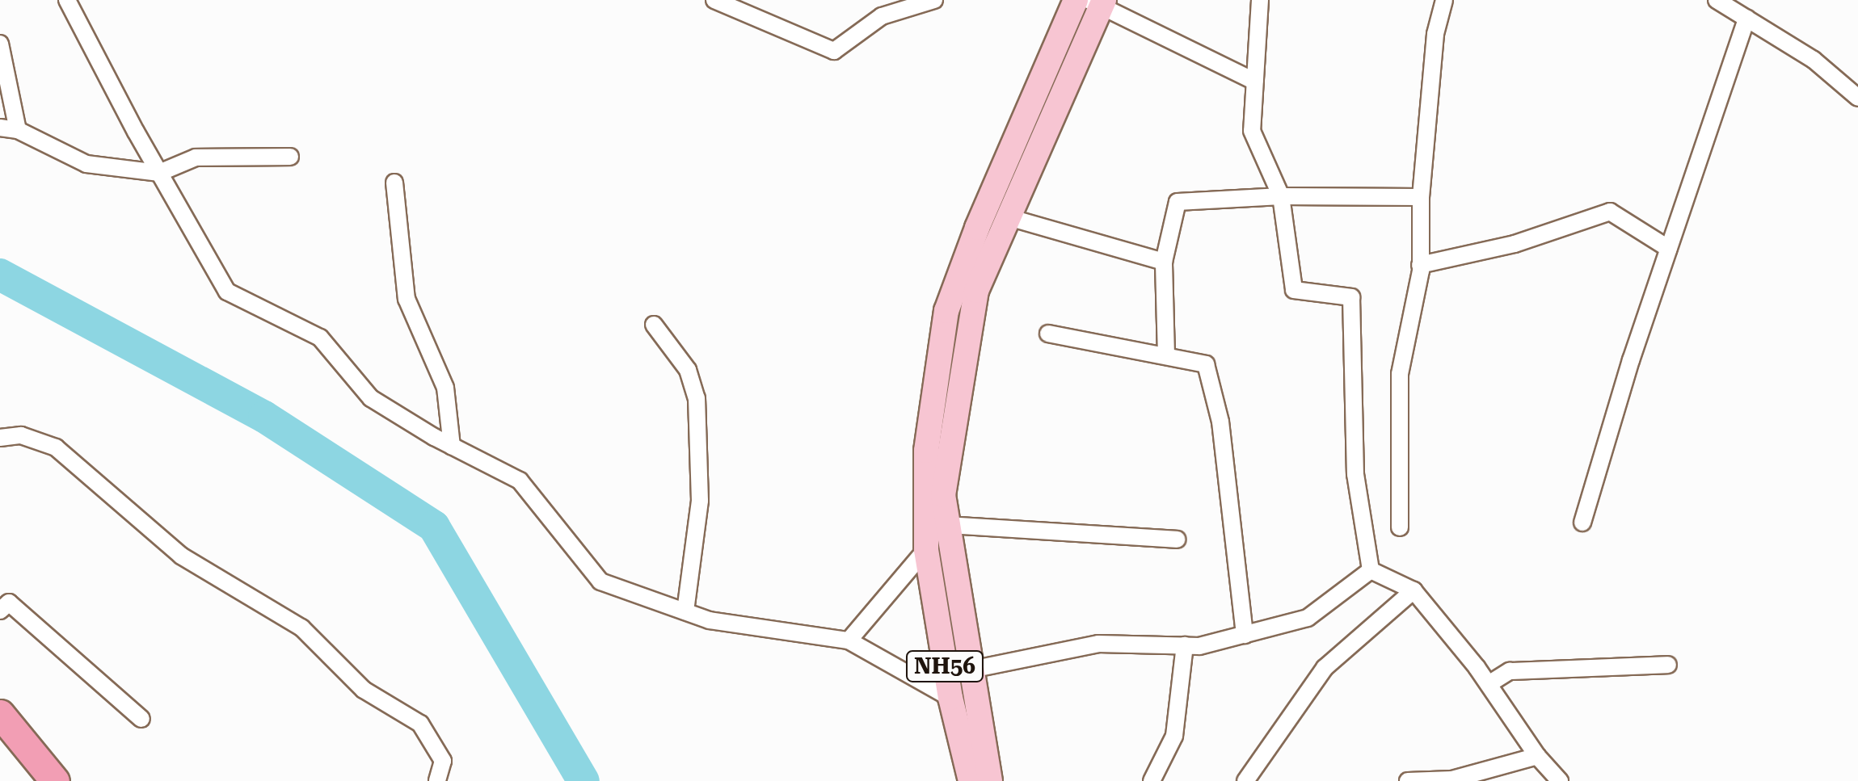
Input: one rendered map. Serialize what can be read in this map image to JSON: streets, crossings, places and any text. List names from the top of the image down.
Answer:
{
  "streets": {
    "main road": ["NH56"]
  }
}
